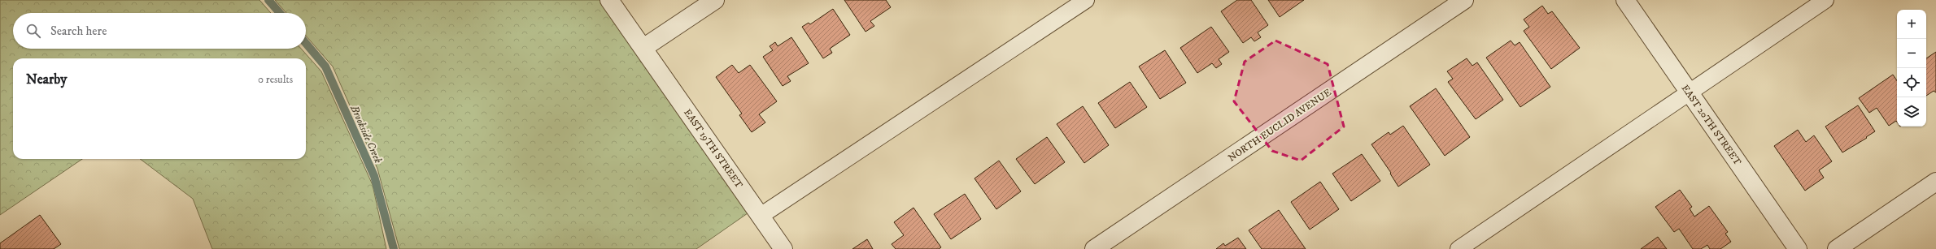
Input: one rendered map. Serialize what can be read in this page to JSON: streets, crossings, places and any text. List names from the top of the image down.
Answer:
{
  "streets": {
    "street": ["NORTH EUCLID AVENUE", "EAST 20TH STREET", "EAST 19TH STREET"]
  },
  "water": ["Brookside Creek"],
  "page": {
    "map_buttons": ["+", "−"],
    "search": "Search here",
    "heading": ["Nearby", "0 results"]
  }
}
